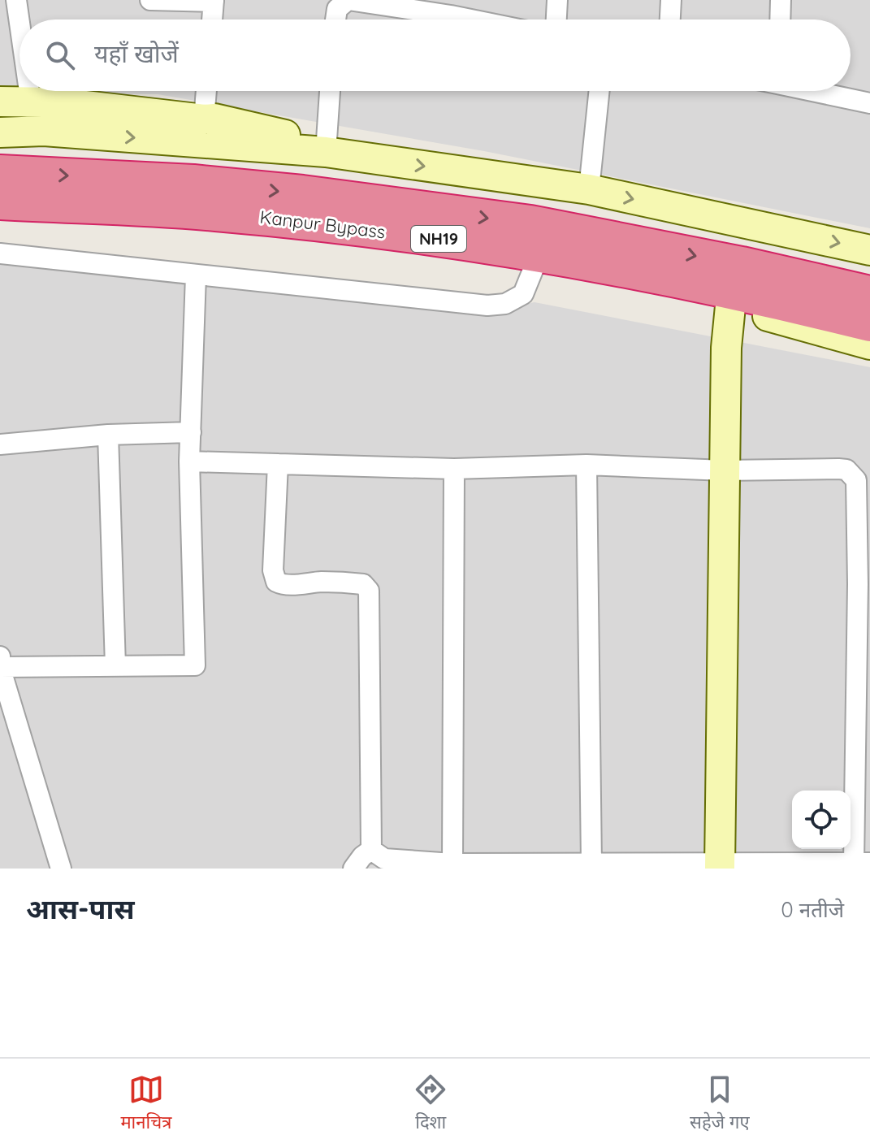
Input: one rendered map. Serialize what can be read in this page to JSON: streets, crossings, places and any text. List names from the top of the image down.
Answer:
{
  "streets": {
    "highway": ["Kanpur Bypass", "NH19"]
  },
  "page": {
    "search": "यहाँ खोजें",
    "heading": ["आस-पास", "0 नतीजे"],
    "nav": ["मानचित्र", "दिशा", "सहेजे गए"]
  }
}
